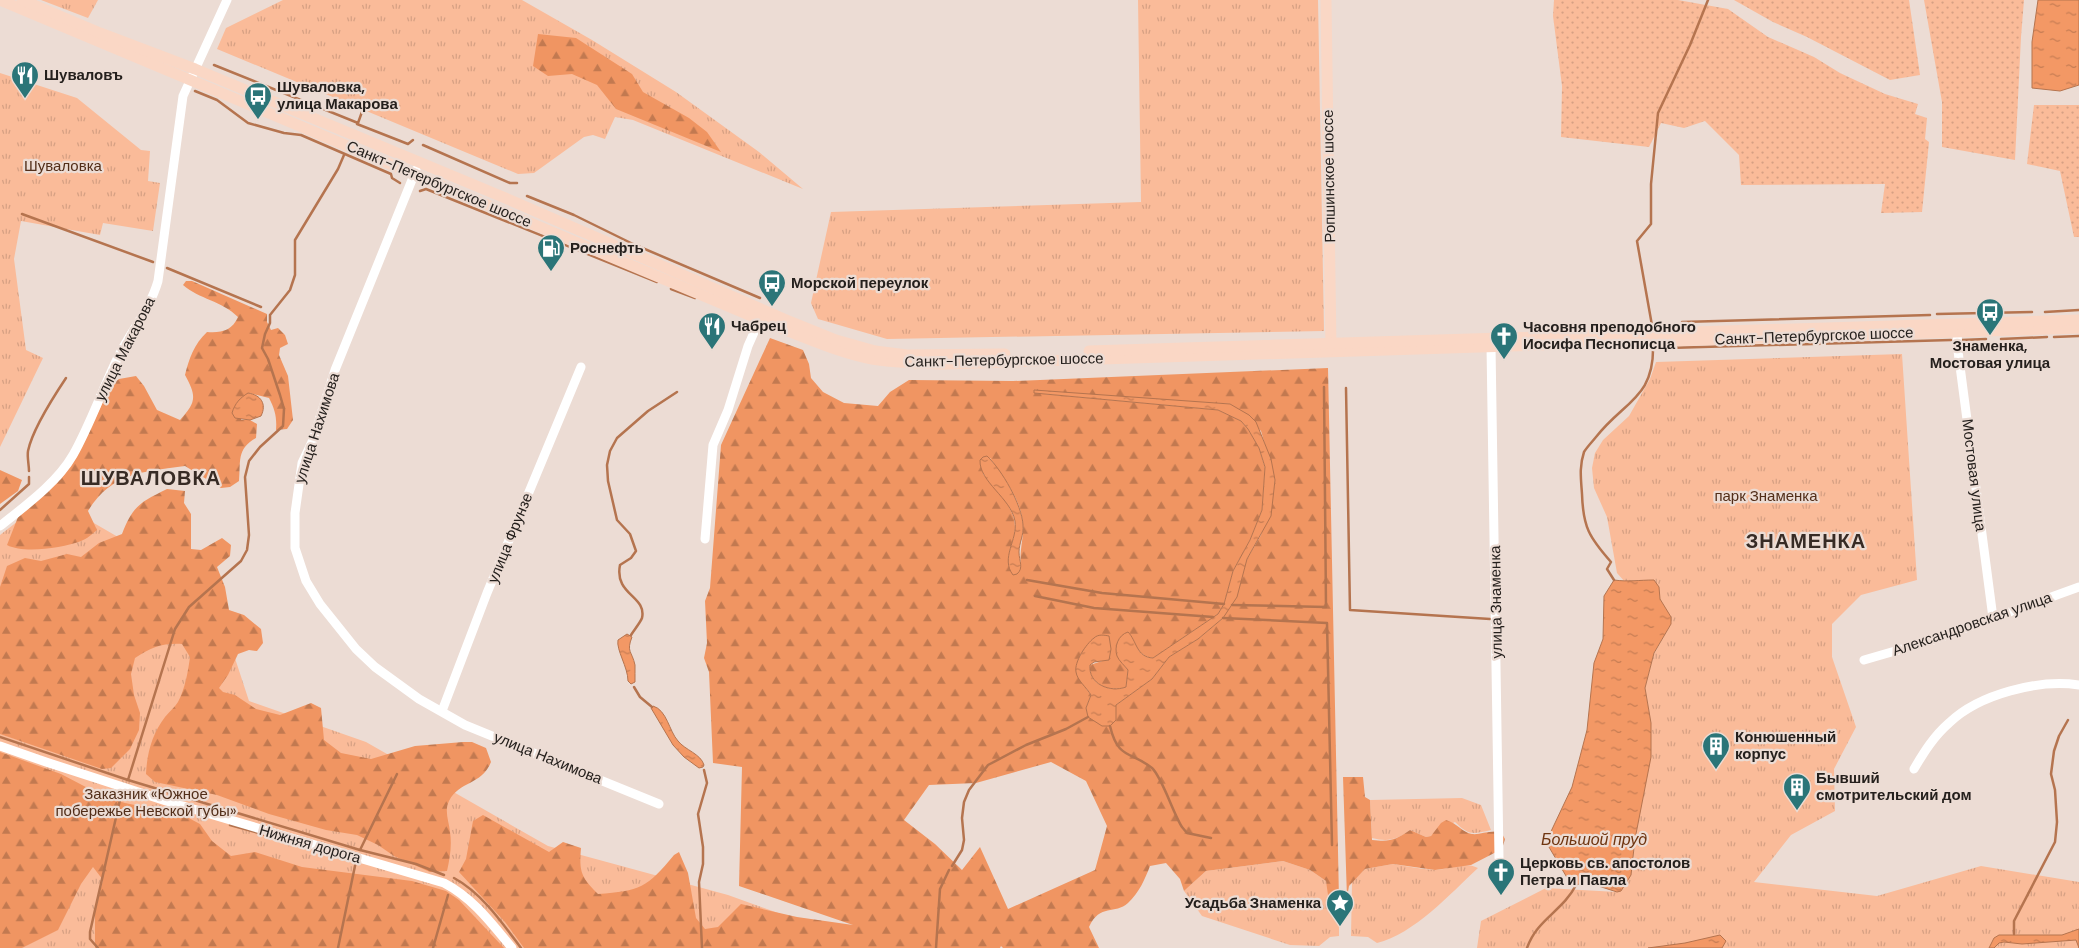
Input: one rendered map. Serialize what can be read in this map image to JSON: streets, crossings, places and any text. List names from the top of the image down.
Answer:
{
  "streets": {
    "main road": ["Ропшинское шоссе", "Санкт-Петербургское шоссе"],
    "street": [
      "улица Макарова",
      "улица Нахимова",
      "Мостовая улица",
      "улица Фрунзе",
      "улица Знаменка",
      "Александровская улица",
      "Нижняя дорога"
    ]
  },
  "crossings": [
    ["Ропшинское шоссе", "Санкт-Петербургское шоссе"],
    ["Санкт-Петербургское шоссе", "улица Макарова"],
    ["Санкт-Петербургское шоссе", "улица Нахимова"],
    ["Санкт-Петербургское шоссе", "Мостовая улица"],
    ["Санкт-Петербургское шоссе", "улица Знаменка"],
    ["улица Нахимова", "улица Фрунзе"],
    ["Мостовая улица", "Александровская улица"]
  ],
  "districts": ["ШУВАЛОВКА", "ЗНАМЕНКА"],
  "water": ["Большой пруд"],
  "parks": ["Шуваловка", "парк Знаменка", "Заказник «Южное побережье Невской губы»"],
  "places": {
    "restaurant": ["Шуваловъ", "Чабрец"],
    "bus stop": ["Шуваловка, улица Макарова", "Морской переулок", "Знаменка, Мостовая улица"],
    "fuel station": ["Роснефть"],
    "church": ["Часовня преподобного Иосифа Песнописца", "Церковь св. апостолов Петра и Павла"],
    "building": ["Конюшенный корпус", "Бывший смотрительский дом"],
    "place": ["Усадьба Знаменка"]
  }
}
